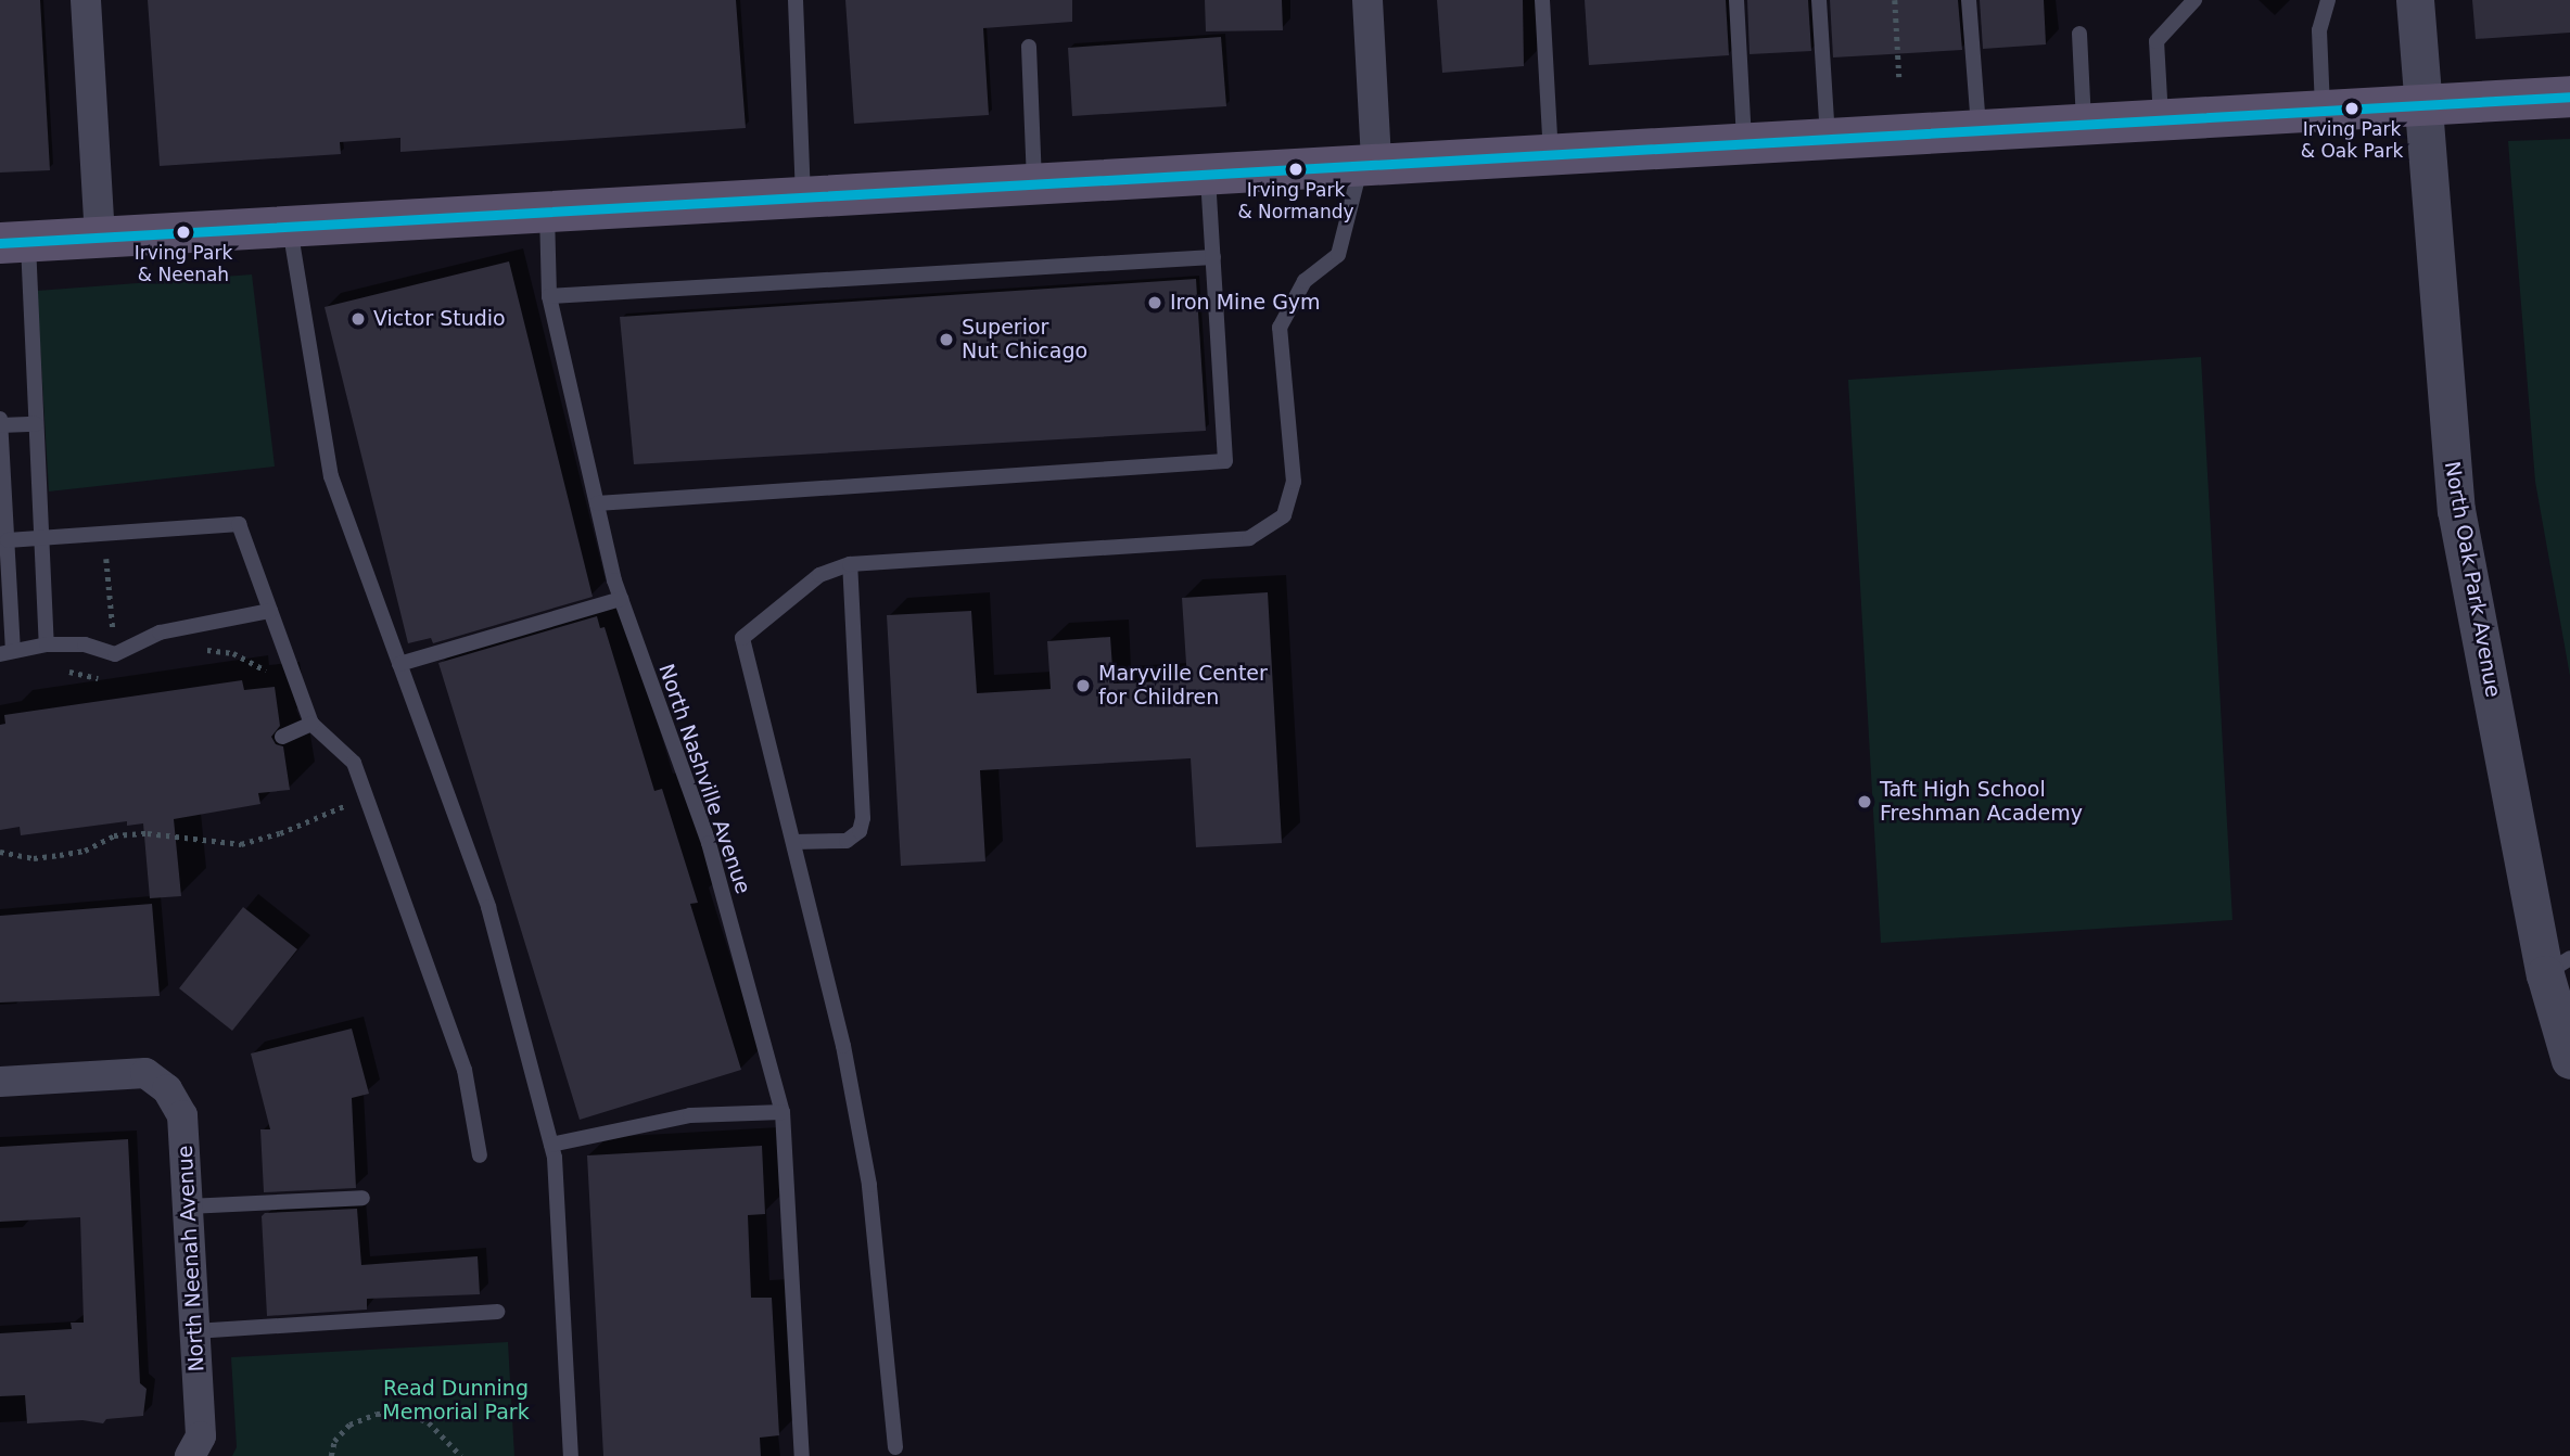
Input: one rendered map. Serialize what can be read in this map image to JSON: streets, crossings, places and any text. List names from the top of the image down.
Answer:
{
  "streets": {
    "street": ["North Oak Park Avenue", "North Neenah Avenue"],
    "lane": ["North Nashville Avenue"]
  },
  "parks": ["Read Dunning Memorial Park"],
  "places": [
    "Irving Park & Oak Park",
    "Irving Park & Normandy",
    "Irving Park & Neenah",
    "Iron Mine Gym",
    "Victor Studio",
    "Superior Nut Chicago",
    "Maryville Center for Children",
    "Taft High School Freshman Academy"
  ]
}
